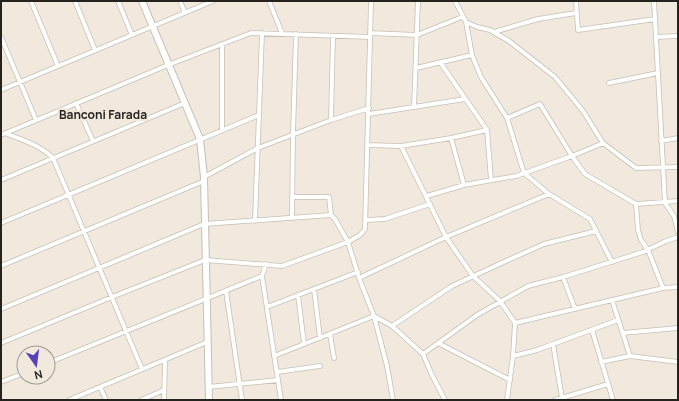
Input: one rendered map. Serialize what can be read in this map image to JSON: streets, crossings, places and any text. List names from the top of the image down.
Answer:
{
  "districts": ["Banconi Farada"],
  "north": "bottom"
}
